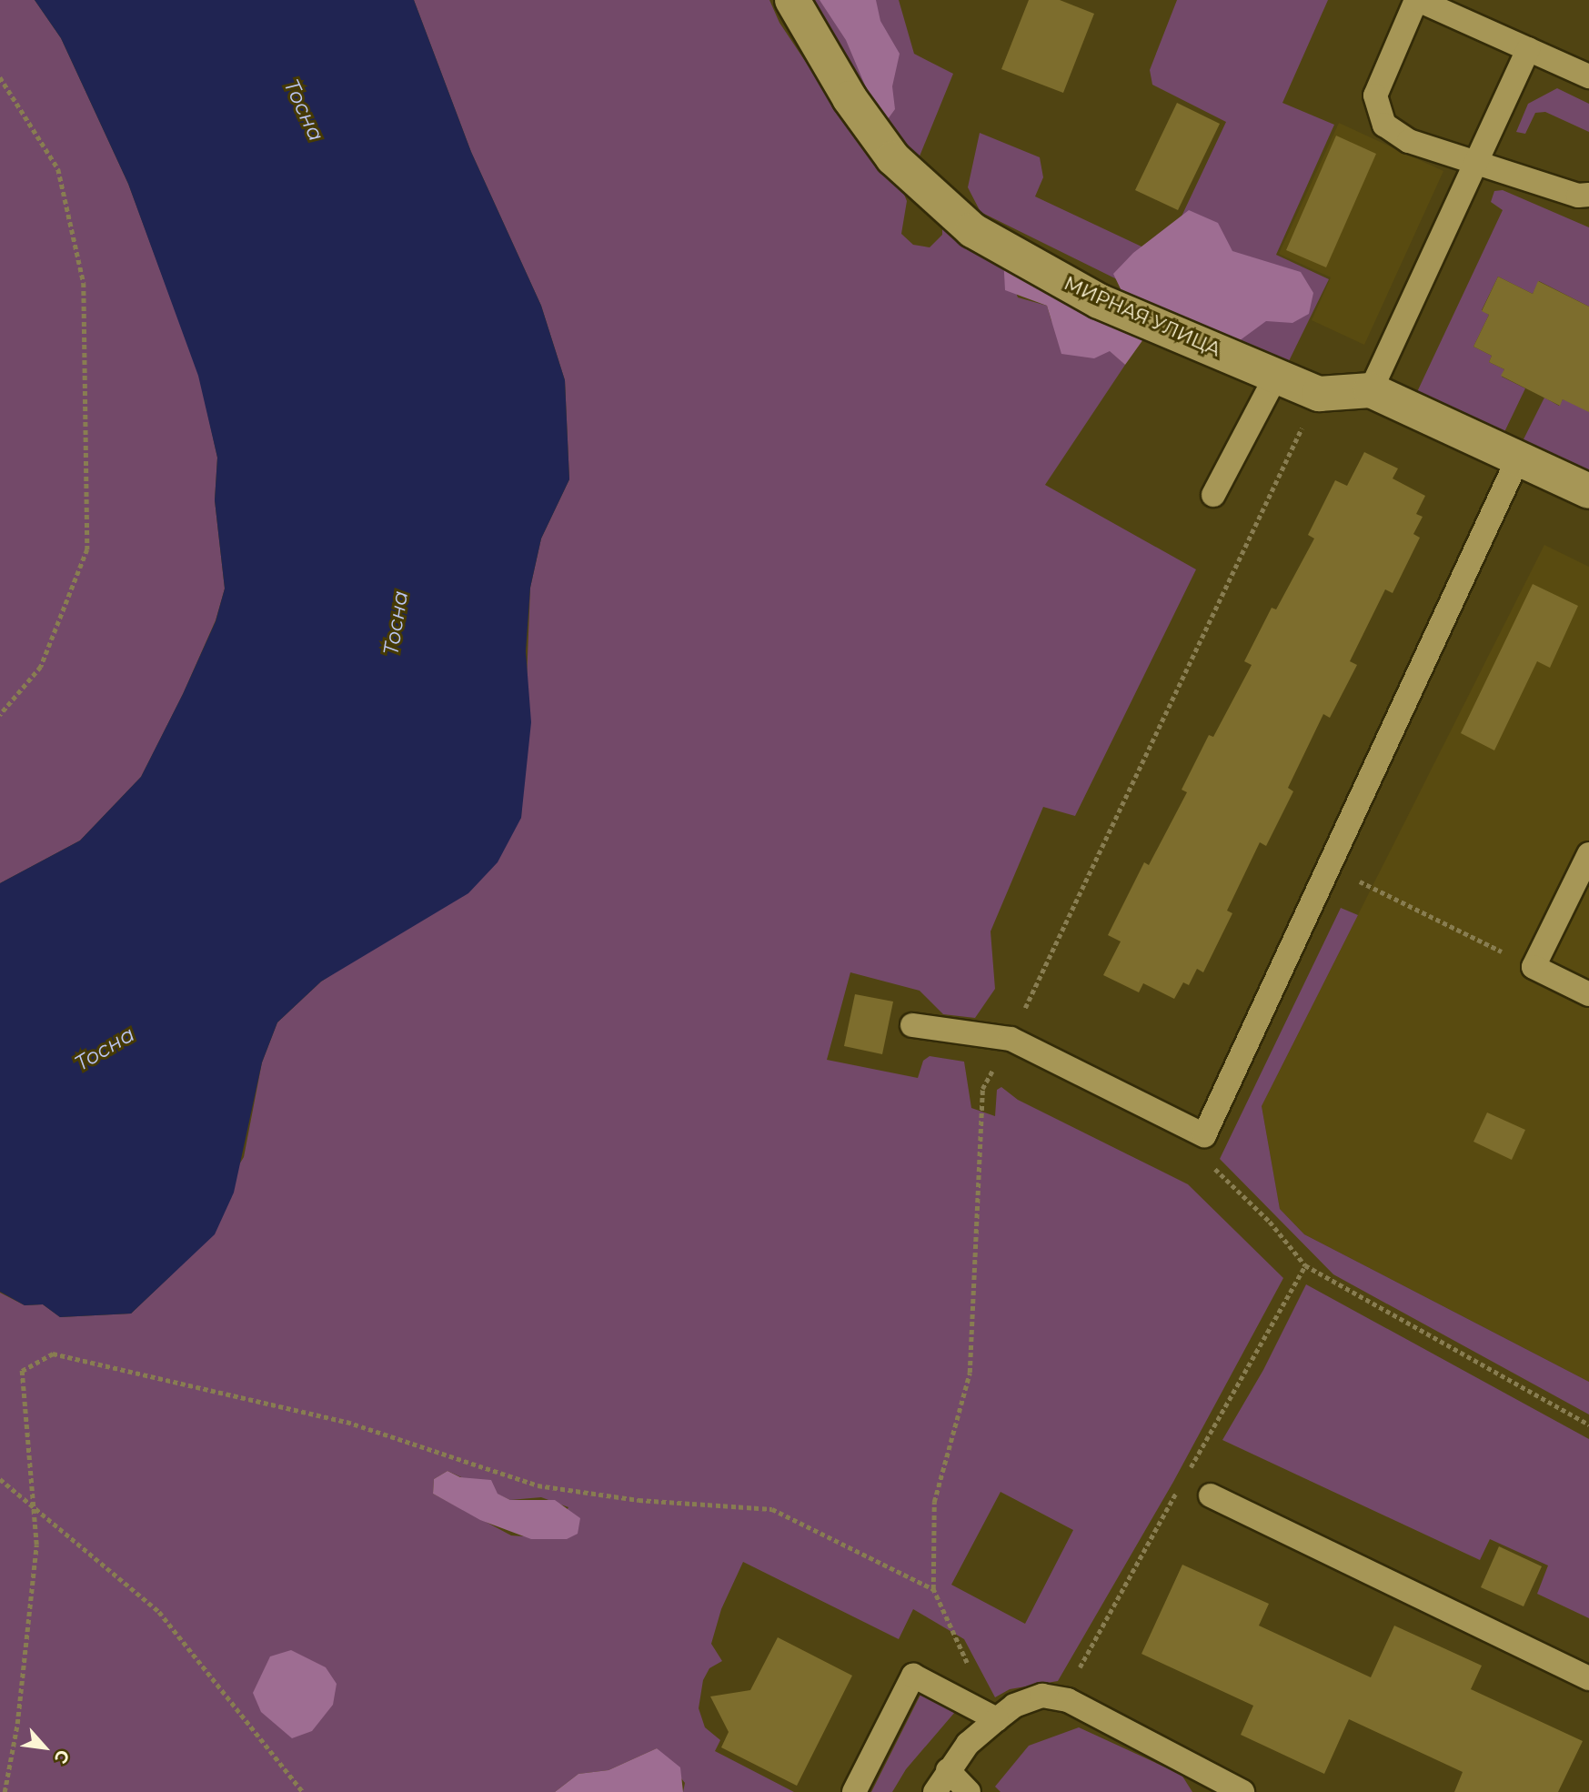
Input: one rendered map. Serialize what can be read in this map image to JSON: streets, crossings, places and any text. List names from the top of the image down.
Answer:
{
  "streets": {
    "street": ["МИРНАЯ УЛИЦА"]
  },
  "water": ["Тосна"],
  "north": "bottom right"
}
